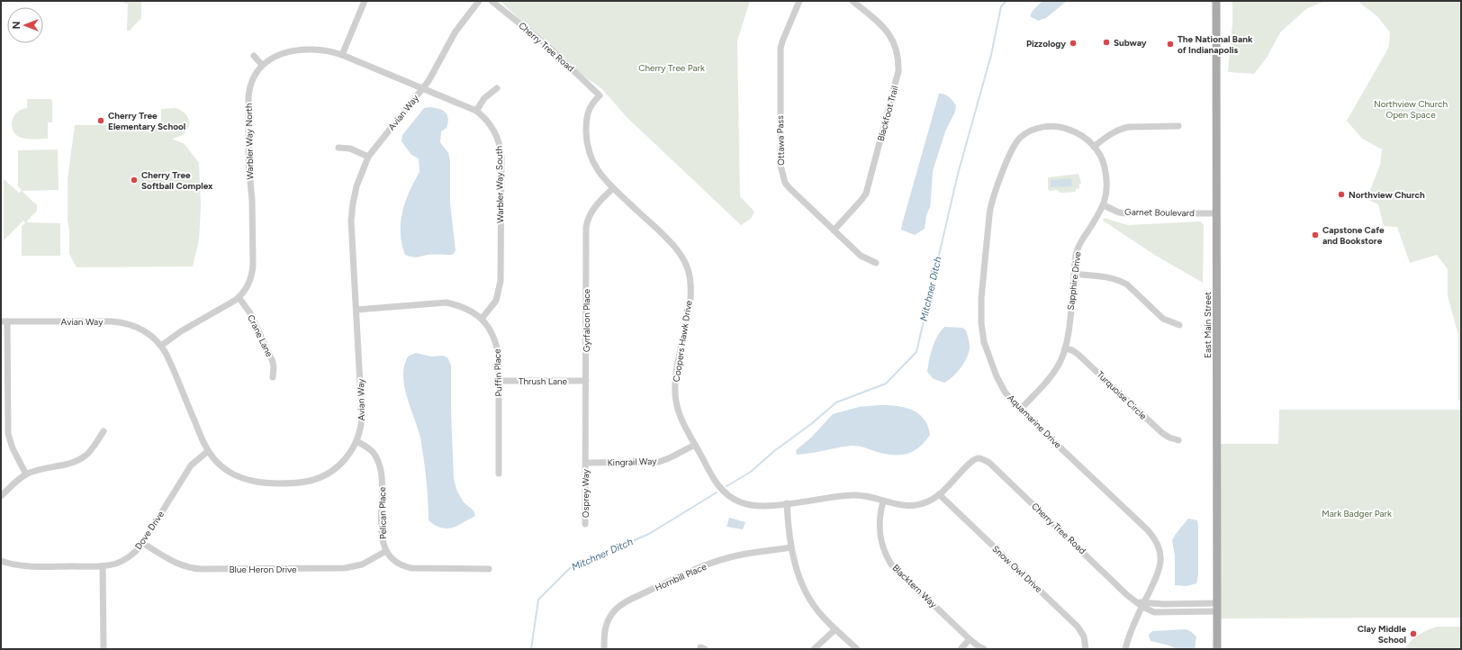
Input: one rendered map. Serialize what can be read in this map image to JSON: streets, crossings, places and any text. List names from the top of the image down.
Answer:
{
  "streets": {
    "main road": ["East Main Street"],
    "street": [
      "Cherry Tree Road",
      "Avian Way",
      "Blackfoot Trail",
      "Ottawa Pass",
      "Warbler Way North",
      "Warbler Way South",
      "Garnet Boulevard",
      "Sapphire Drive",
      "Gyrfalcon Place",
      "Crane Lane",
      "Coopers Hawk Drive",
      "Puffin Place",
      "Thrush Lane",
      "Turquoise Circle",
      "Aquamarine Drive",
      "Kingrail Way",
      "Osprey Way",
      "Pelican Place",
      "Dove Drive",
      "Blue Heron Drive",
      "Snow Owl Drive",
      "Hornbill Place",
      "Blacktern Way"
    ]
  },
  "crossings": [
    ["Cherry Tree Road", "East Main Street"],
    ["Cherry Tree Road", "Coopers Hawk Drive"],
    ["Cherry Tree Road", "Aquamarine Drive"],
    ["Avian Way", "Warbler Way North"],
    ["Avian Way", "Warbler Way South"],
    ["Avian Way", "Puffin Place"],
    ["Avian Way", "Pelican Place"],
    ["Avian Way", "Dove Drive"],
    ["Blackfoot Trail", "Ottawa Pass"],
    ["Warbler Way North", "Warbler Way South"],
    ["Warbler Way North", "Crane Lane"],
    ["Warbler Way South", "Puffin Place"],
    ["Garnet Boulevard", "Sapphire Drive"],
    ["Garnet Boulevard", "East Main Street"],
    ["Sapphire Drive", "Turquoise Circle"],
    ["Sapphire Drive", "Aquamarine Drive"],
    ["Gyrfalcon Place", "Coopers Hawk Drive"],
    ["Gyrfalcon Place", "Thrush Lane"],
    ["Gyrfalcon Place", "Kingrail Way"],
    ["Gyrfalcon Place", "Osprey Way"],
    ["Coopers Hawk Drive", "Kingrail Way"],
    ["Coopers Hawk Drive", "Snow Owl Drive"],
    ["Coopers Hawk Drive", "Blacktern Way"],
    ["Puffin Place", "Thrush Lane"],
    ["Kingrail Way", "Osprey Way"],
    ["Pelican Place", "Blue Heron Drive"],
    ["Dove Drive", "Blue Heron Drive"]
  ],
  "water": ["Mitchner Ditch"],
  "parks": ["Cherry Tree Park", "Northview Church Open Space", "Mark Badger Park"],
  "places": [
    "Subway",
    "Pizzology",
    "The National Bank of Indianapolis",
    "Cherry Tree Elementary School",
    "Cherry Tree Softball Complex",
    "Northview Church",
    "Capstone Cafe and Bookstore",
    "Clay Middle School"
  ],
  "north": "left"
}
